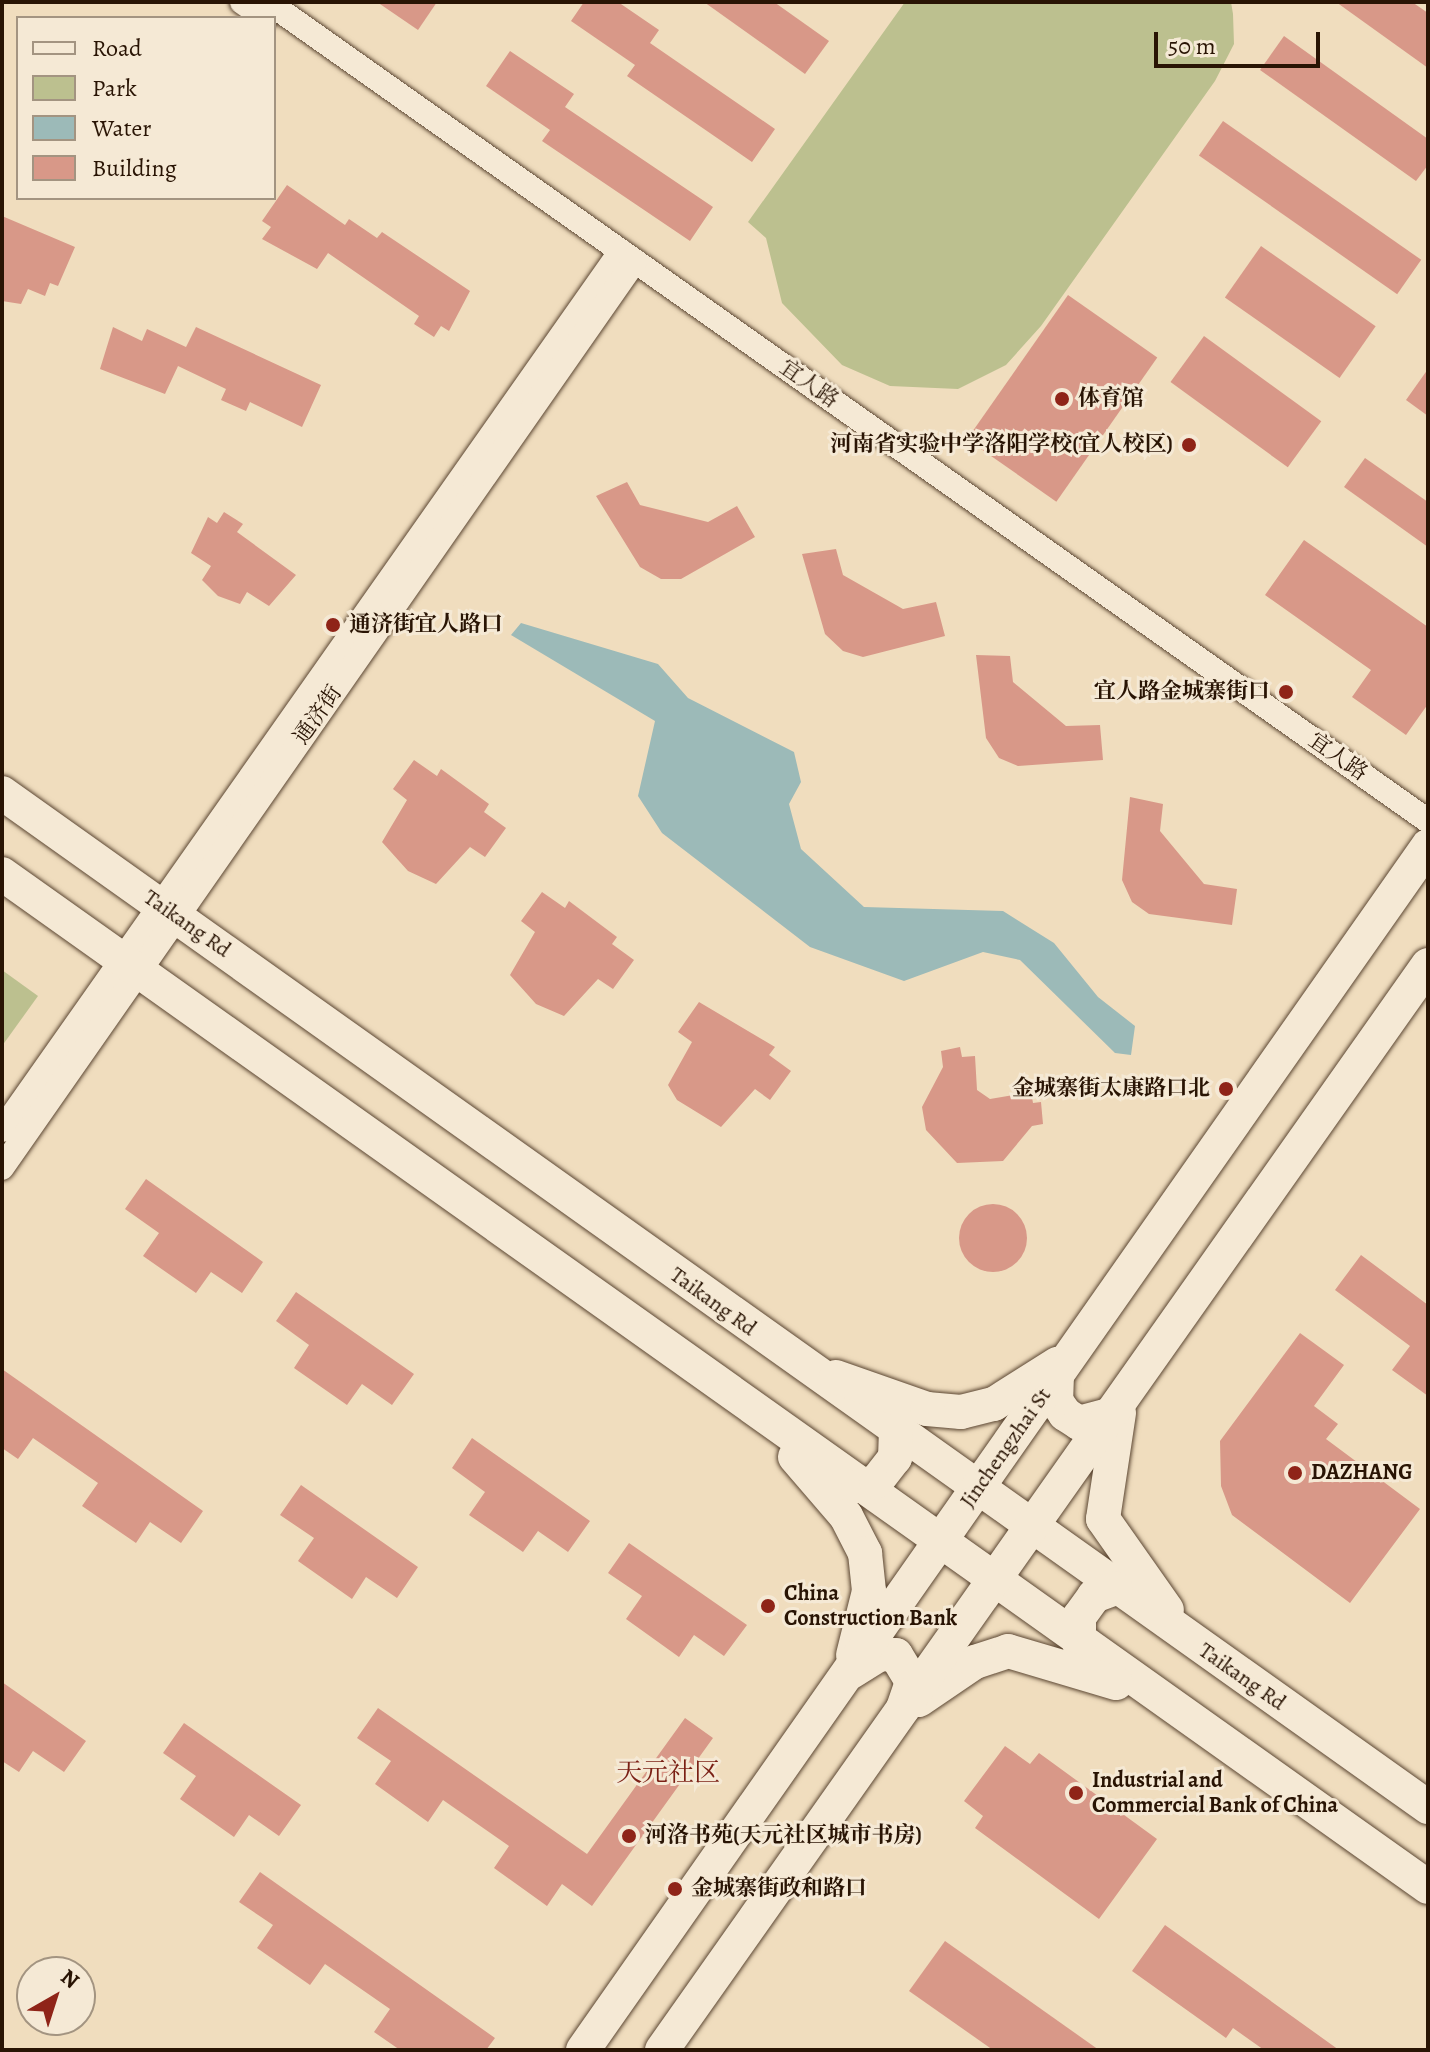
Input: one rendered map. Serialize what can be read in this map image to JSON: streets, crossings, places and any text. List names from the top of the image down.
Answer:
{
  "streets": {
    "main road": ["Taikang Rd", "Jinchengzhai St"],
    "street": ["宜人路", "通济街"]
  },
  "crossings": [
    ["宜人路", "通济街"],
    ["通济街", "Taikang Rd"],
    ["Taikang Rd", "Jinchengzhai St"]
  ],
  "districts": ["天元社区"],
  "places": [
    "体育馆",
    "河南省实验中学洛阳学校(宜人校区)",
    "通济街宜人路口",
    "宜人路金城寨街口",
    "金城寨街太康路口北",
    "DAZHANG",
    "China Construction Bank",
    "Industrial and Commercial Bank of China",
    "河洛书苑(天元社区城市书房)",
    "金城寨街政和路口"
  ],
  "legend": [
    "Road",
    "Park",
    "Water",
    "Building"
  ],
  "scale_bar": "50 m",
  "north": "top right"
}
